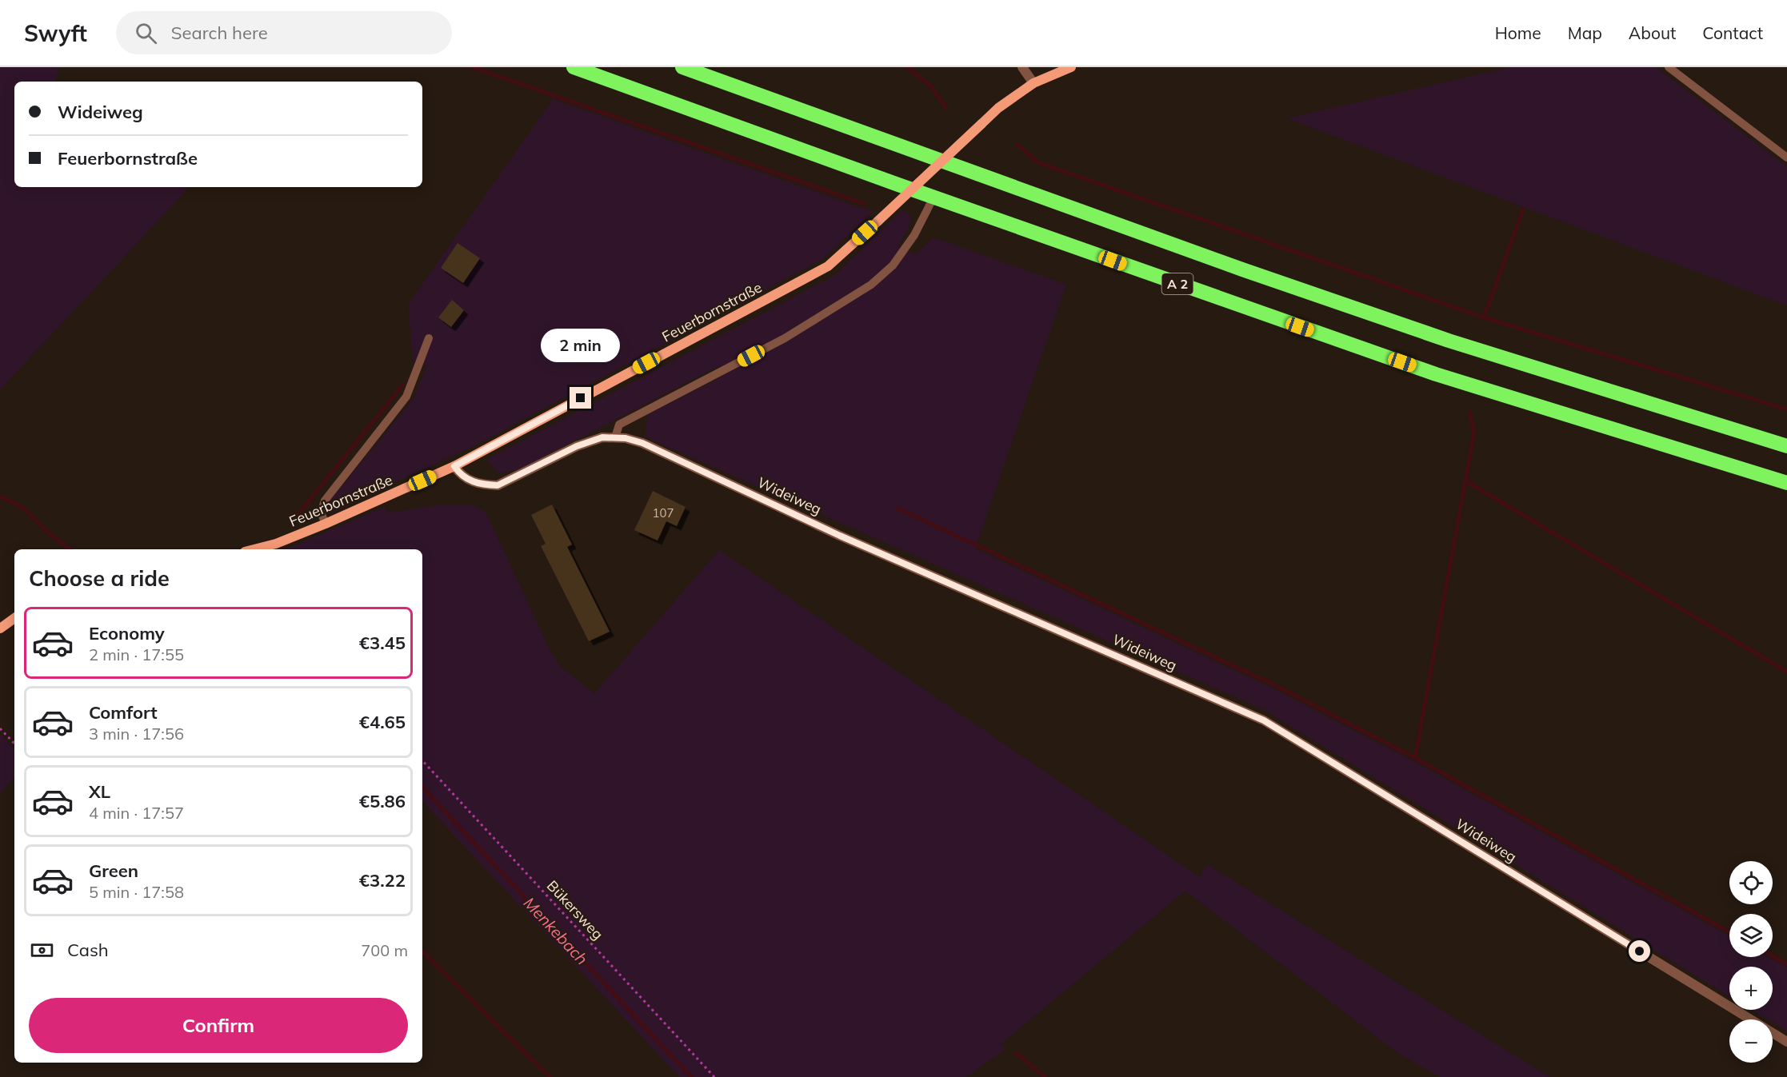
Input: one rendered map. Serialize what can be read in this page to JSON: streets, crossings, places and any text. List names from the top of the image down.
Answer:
{
  "streets": {
    "highway": ["A 2"],
    "street": ["Feuerbornstraße", "Wideiweg"],
    "path": ["Bükersweg"]
  },
  "crossings": [
    ["Feuerbornstraße", "Wideiweg"]
  ],
  "water": ["Menkebach"],
  "house_numbers": ["107"],
  "page": {
    "header": "Swyft",
    "search": "Search here",
    "nav": [
      "Home",
      "Map",
      "About",
      "Contact"
    ],
    "banner": ["Wideiweg", "Feuerbornstraße"],
    "bubble": "2 min",
    "heading": "Choose a ride",
    "list": [
      {
        "name": "Economy",
        "note": "2 min · 17:55",
        "value": "€3.45"
      },
      {
        "name": "Comfort",
        "note": "3 min · 17:56",
        "value": "€4.65"
      },
      {
        "name": "XL",
        "note": "4 min · 17:57",
        "value": "€5.86"
      },
      {
        "name": "Green",
        "note": "5 min · 17:58",
        "value": "€3.22"
      }
    ],
    "map_buttons": ["+", "−"],
    "pay": ["Cash", "700 m"],
    "buttons": "Confirm"
  }
}
